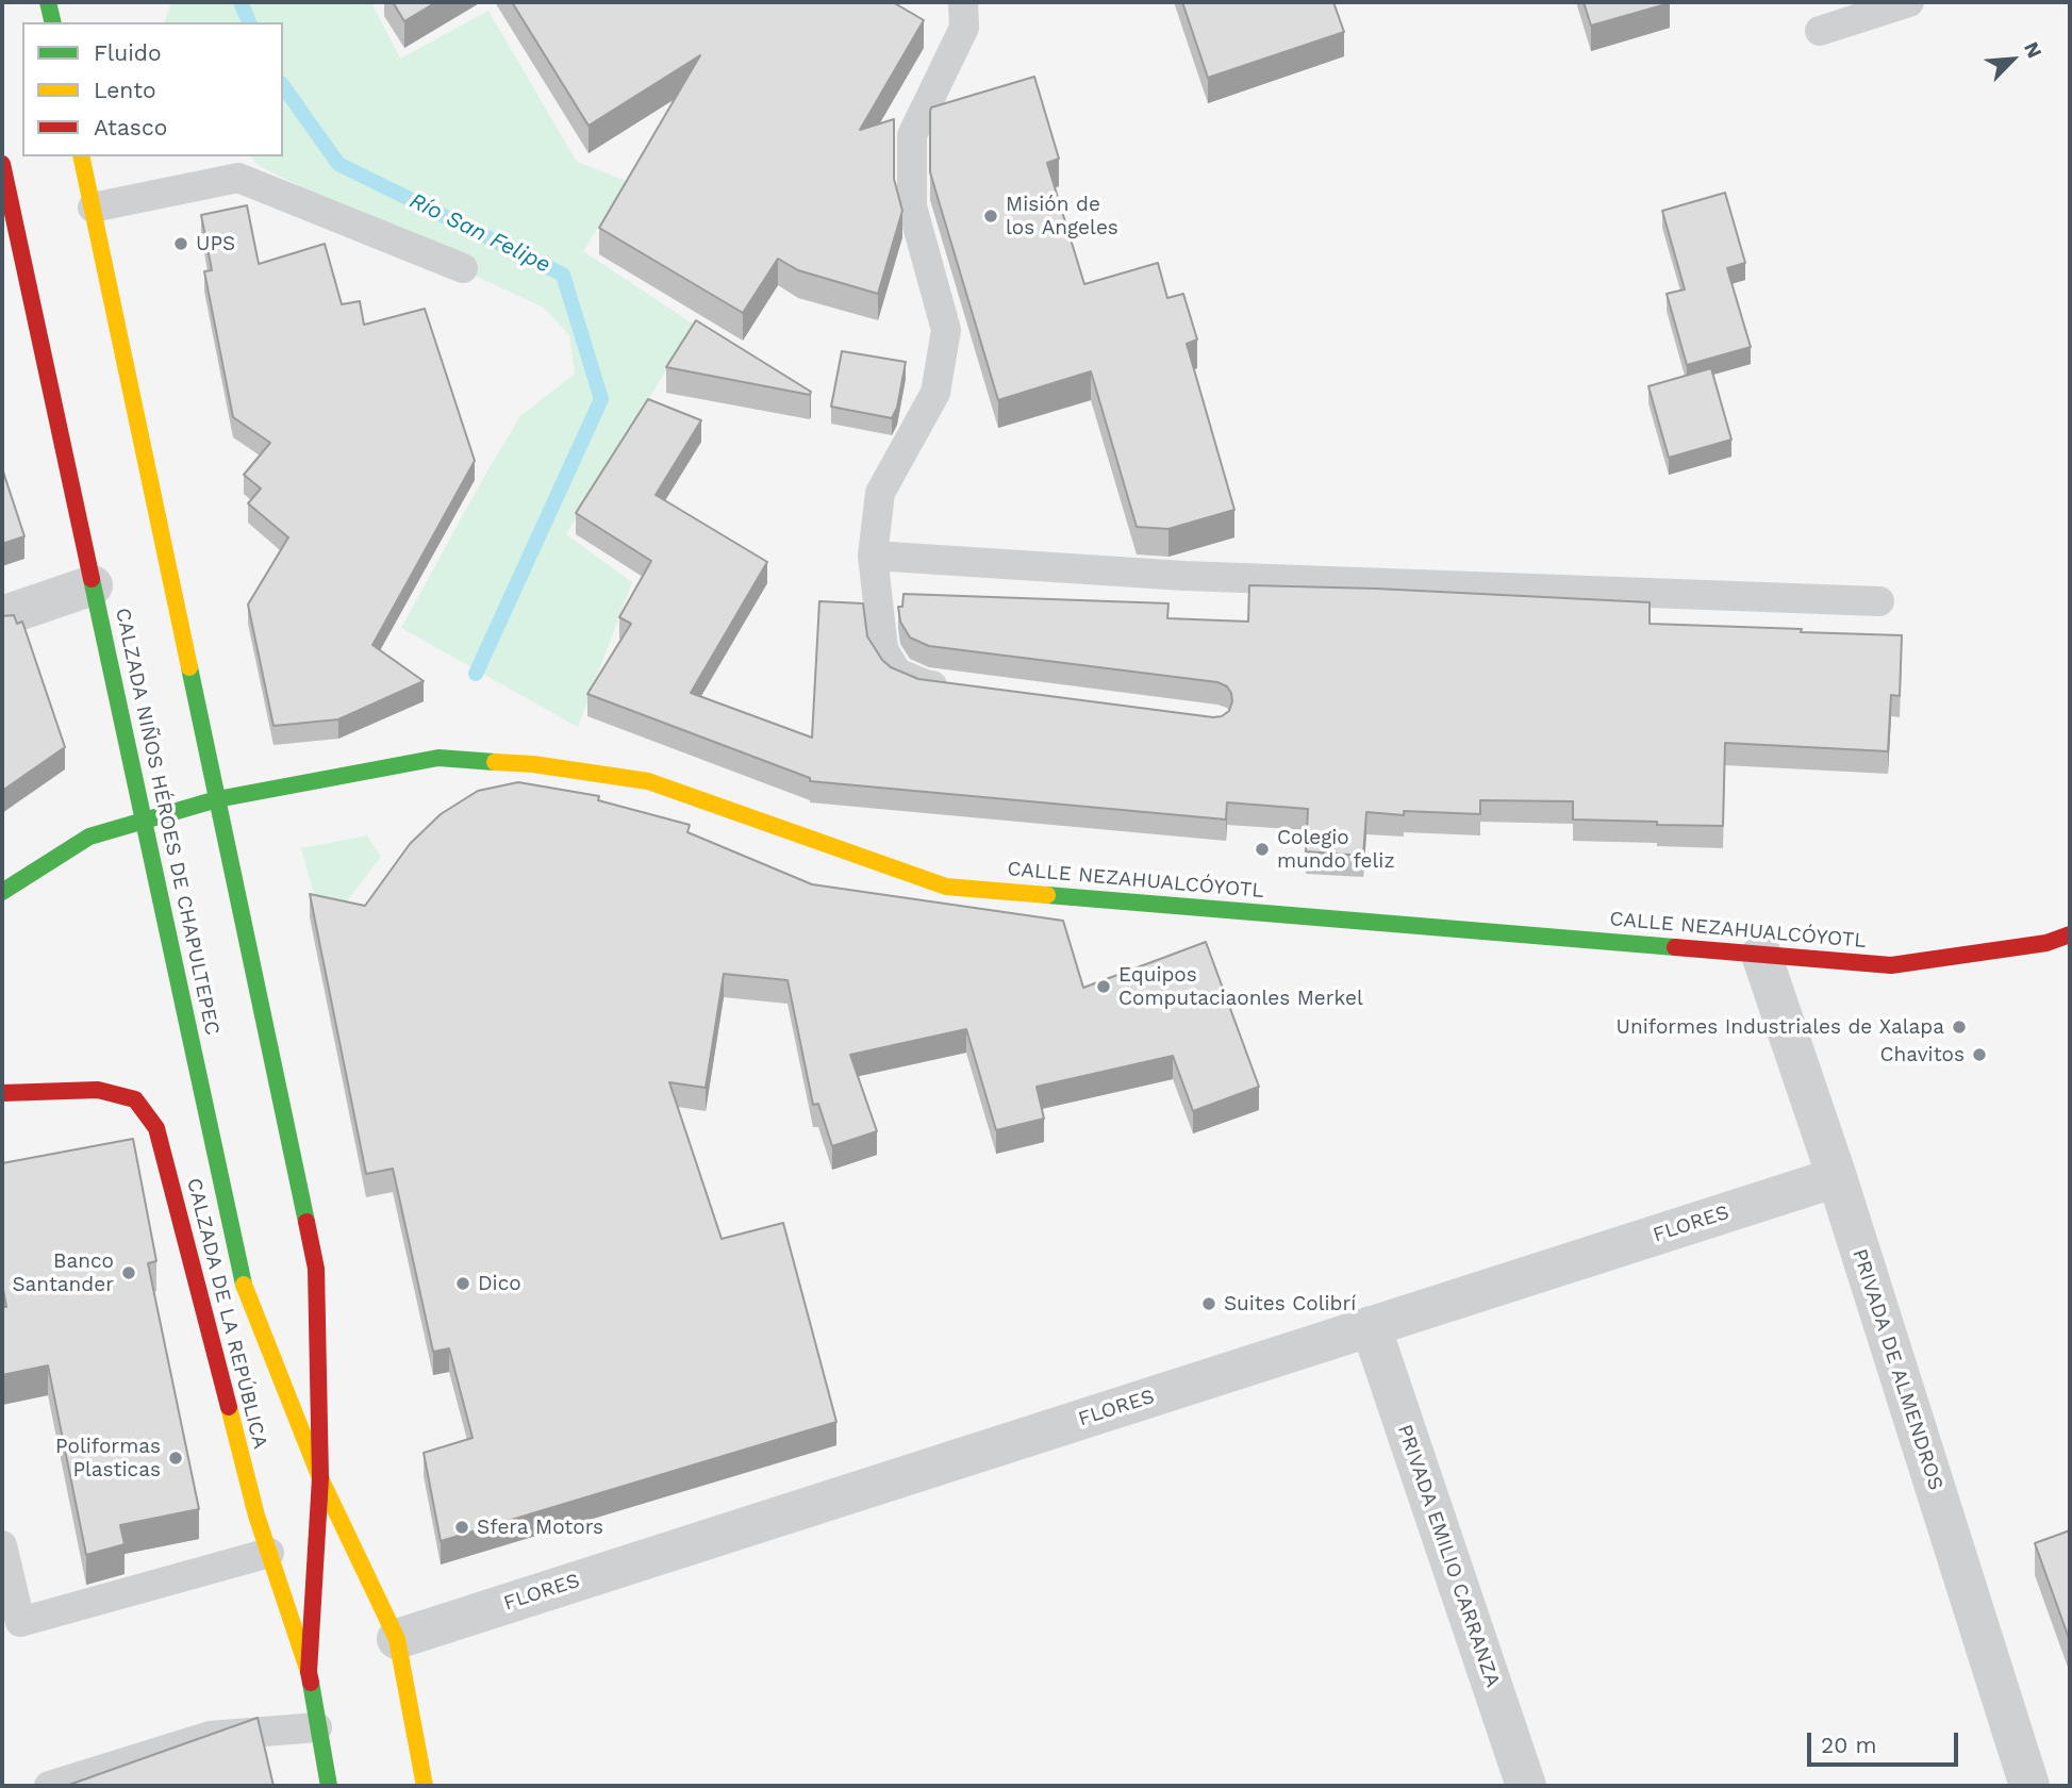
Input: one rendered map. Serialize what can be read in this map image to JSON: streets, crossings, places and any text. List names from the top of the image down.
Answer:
{
  "streets": {
    "main road": ["CALZADA NIÑOS HÉROES DE CHAPULTEPEC", "CALLE NEZAHUALCÓYOTL", "CALZADA DE LA REPÚBLICA"],
    "street": ["FLORES", "PRIVADA DE ALMENDROS", "PRIVADA EMILIO CARRANZA"]
  },
  "crossings": [
    ["CALZADA NIÑOS HÉROES DE CHAPULTEPEC", "CALLE NEZAHUALCÓYOTL"],
    ["CALZADA NIÑOS HÉROES DE CHAPULTEPEC", "FLORES"],
    ["CALZADA NIÑOS HÉROES DE CHAPULTEPEC", "CALZADA DE LA REPÚBLICA"],
    ["CALLE NEZAHUALCÓYOTL", "PRIVADA DE ALMENDROS"],
    ["FLORES", "PRIVADA DE ALMENDROS"],
    ["FLORES", "PRIVADA EMILIO CARRANZA"]
  ],
  "water": ["Río San Felipe"],
  "places": [
    "Misión de los Angeles",
    "UPS",
    "Colegio mundo feliz",
    "Equipos Computaciaonles Merkel",
    "Uniformes Industriales de Xalapa",
    "Chavitos",
    "Banco Santander",
    "Dico",
    "Suites Colibrí",
    "Poliformas Plasticas",
    "Sfera Motors"
  ],
  "legend": ["Fluido", "Lento", "Atasco"],
  "scale_bar": "20 m",
  "north": "top right"
}
